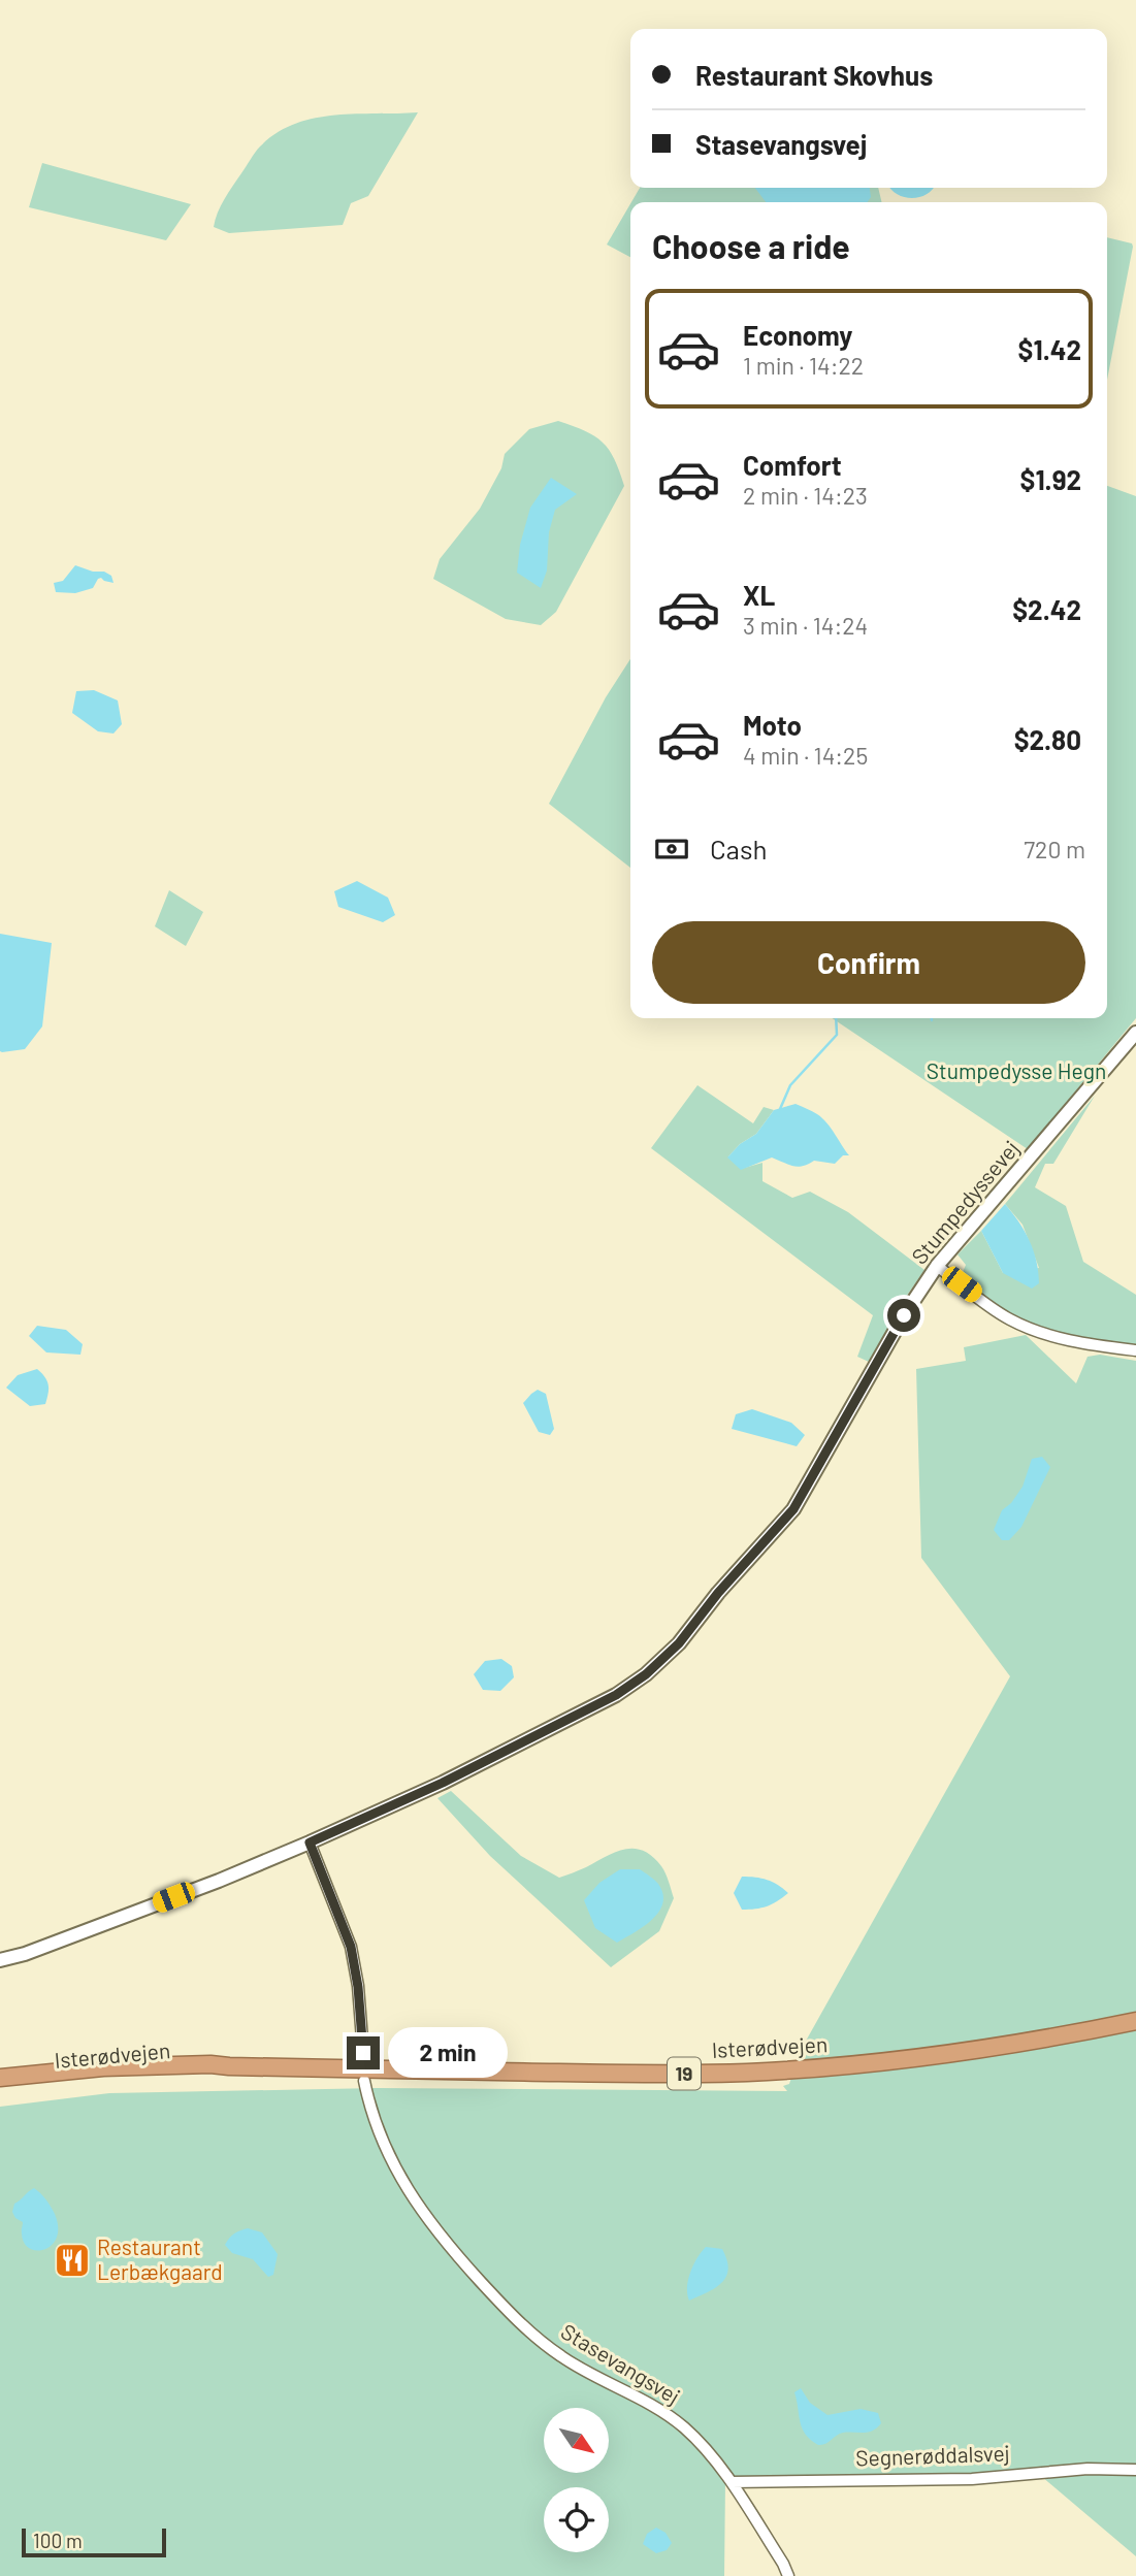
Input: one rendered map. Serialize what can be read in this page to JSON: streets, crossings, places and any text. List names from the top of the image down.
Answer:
{
  "streets": {
    "highway": ["Isterødvejen", "19"],
    "street": ["Stumpedyssevej", "Stasevangsvej", "Segnerøddalsvej"]
  },
  "crossings": [
    ["Stasevangsvej", "Segnerøddalsvej"]
  ],
  "parks": ["Stumpedysse Hegn"],
  "places": {
    "restaurant": ["Restaurant Lerbækgaard"]
  },
  "scale_bar": "100 m",
  "north": "bottom right",
  "page": {
    "banner": ["Restaurant Skovhus", "Stasevangsvej"],
    "heading": "Choose a ride",
    "list": [
      {
        "name": "Economy",
        "note": "1 min · 14:22",
        "value": "$1.42"
      },
      {
        "name": "Comfort",
        "note": "2 min · 14:23",
        "value": "$1.92"
      },
      {
        "name": "XL",
        "note": "3 min · 14:24",
        "value": "$2.42"
      },
      {
        "name": "Moto",
        "note": "4 min · 14:25",
        "value": "$2.80"
      }
    ],
    "pay": ["Cash", "720 m"],
    "buttons": "Confirm",
    "bubble": "2 min",
    "scale": "100 m"
  }
}
